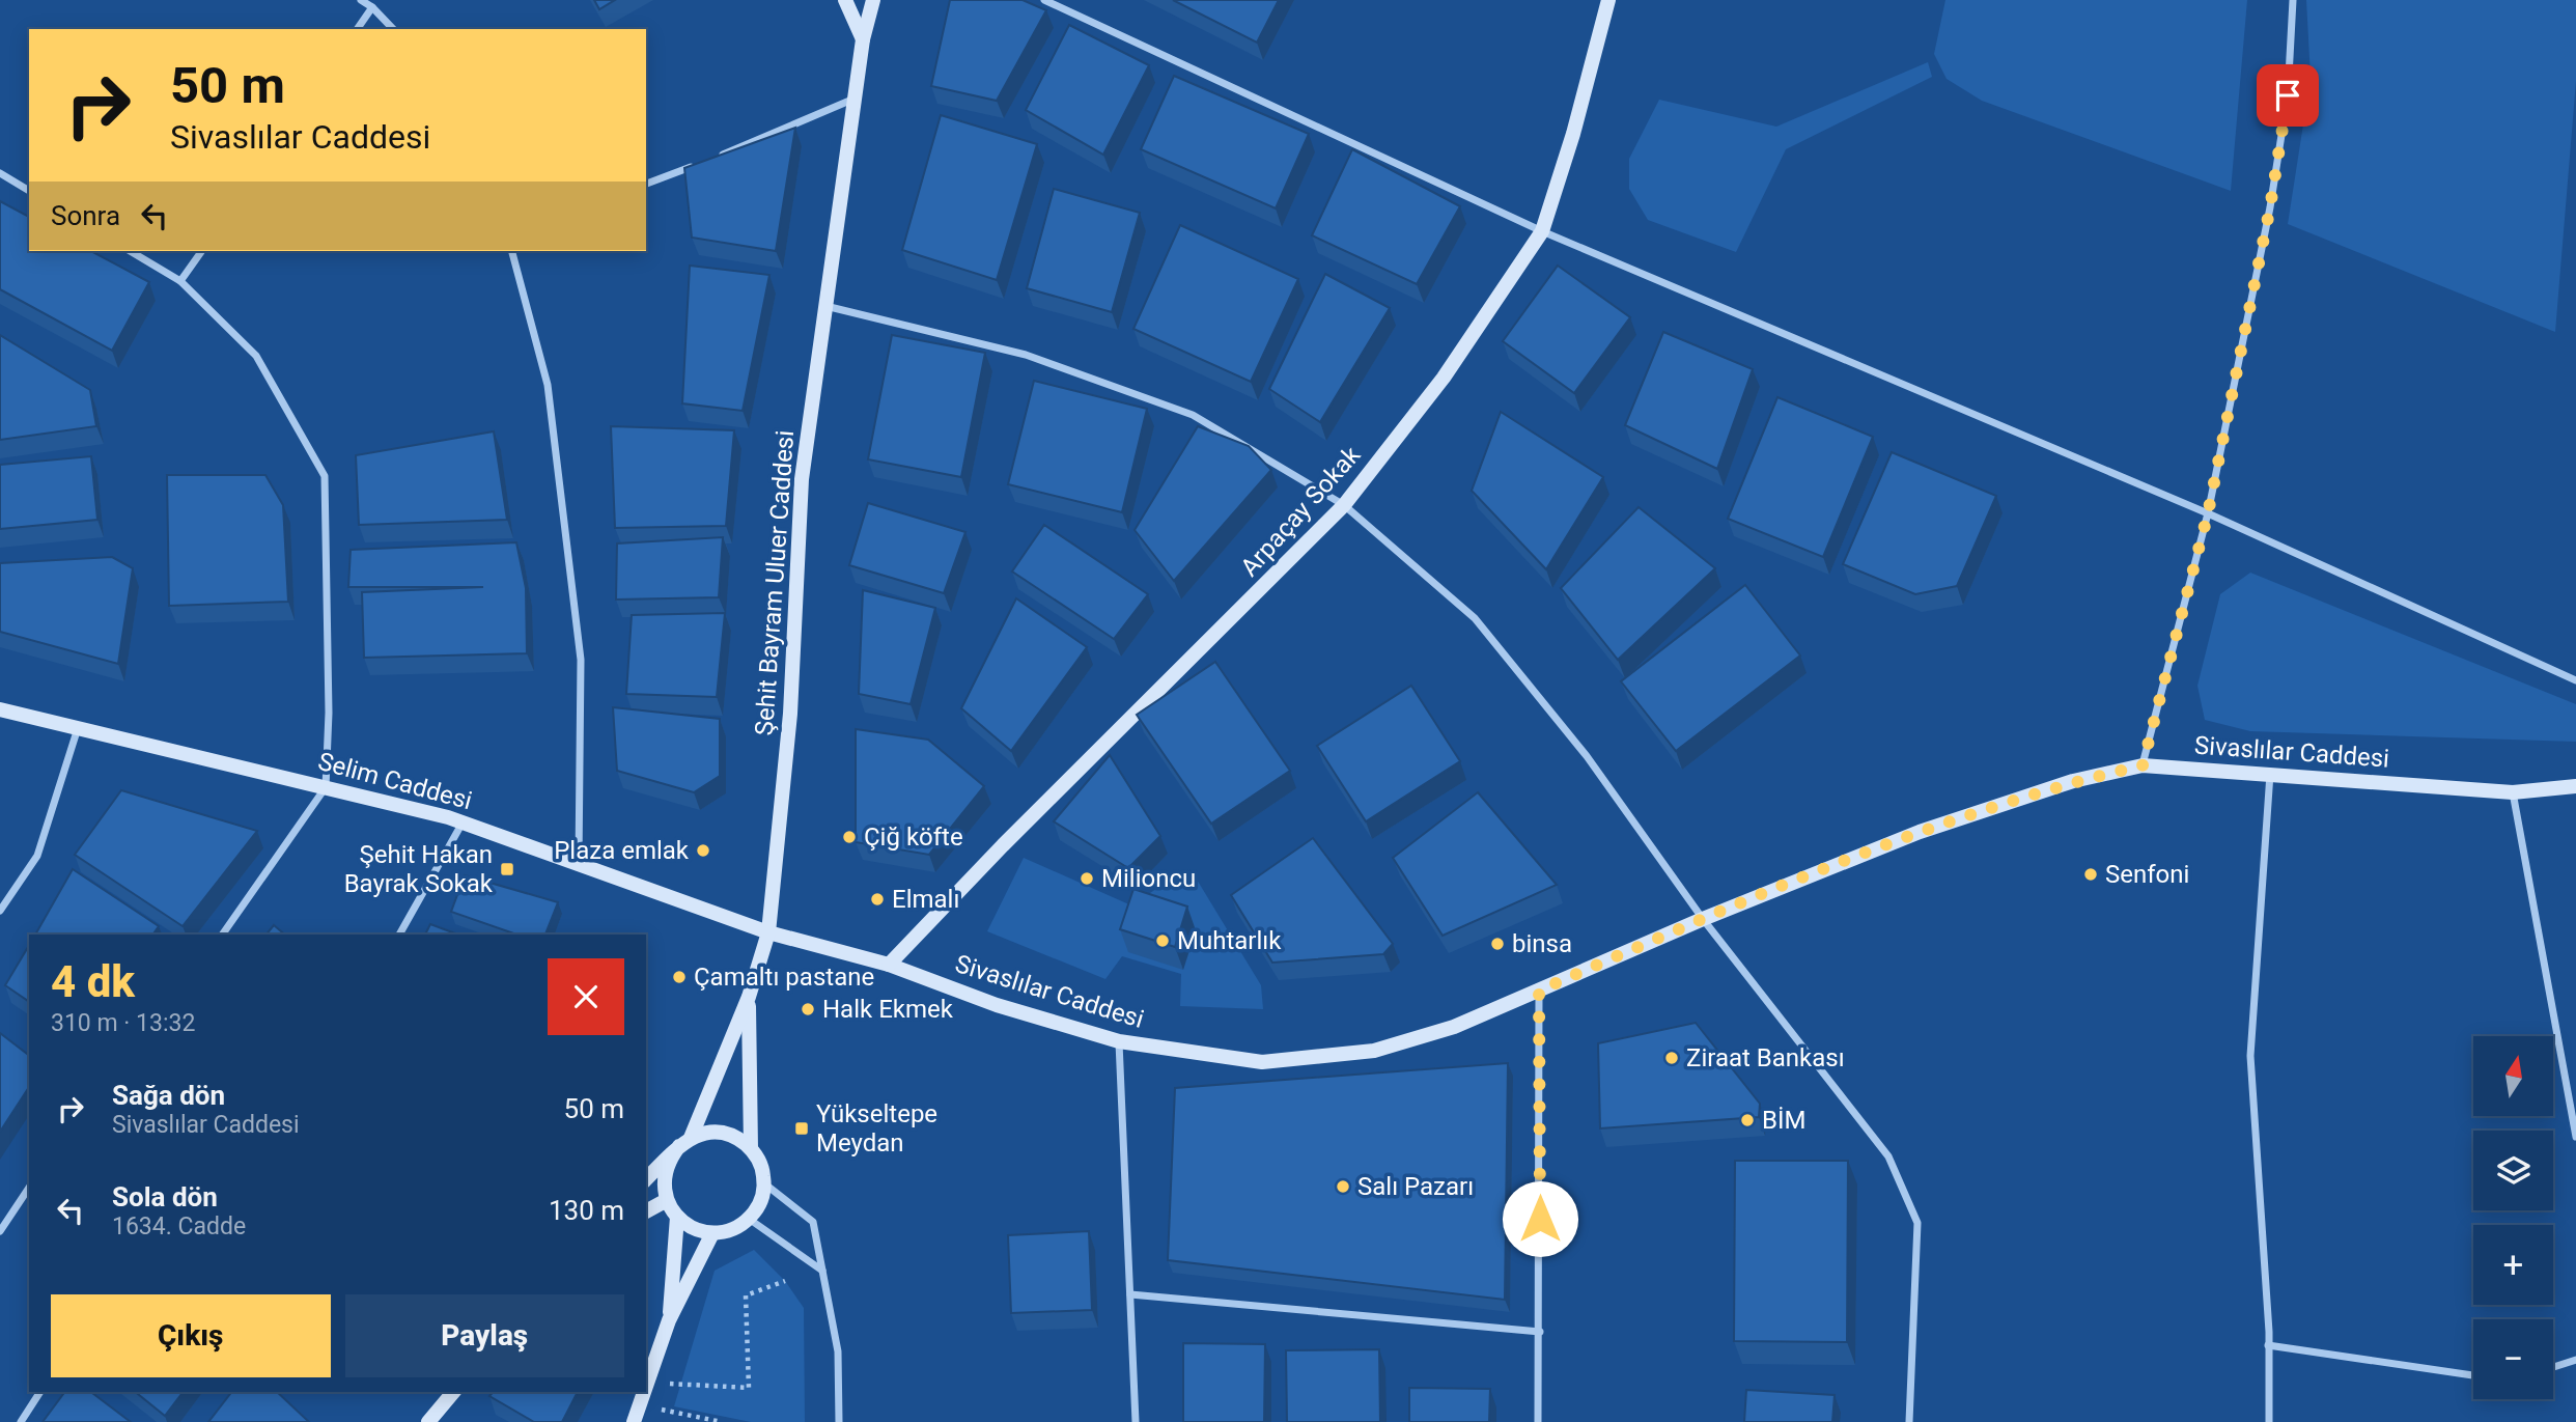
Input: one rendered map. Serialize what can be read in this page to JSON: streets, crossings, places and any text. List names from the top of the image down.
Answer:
{
  "streets": {
    "main road": [
      "Arpaçay Sokak",
      "Şehit Bayram Uluer Caddesi",
      "Sivaslılar Caddesi",
      "Selim Caddesi"
    ]
  },
  "crossings": [
    ["Arpaçay Sokak", "Sivaslılar Caddesi"],
    ["Şehit Bayram Uluer Caddesi", "Sivaslılar Caddesi"],
    ["Şehit Bayram Uluer Caddesi", "Selim Caddesi"],
    ["Sivaslılar Caddesi", "Selim Caddesi"]
  ],
  "places": {
    "other": [
      "Çiğ köfte",
      "Plaza emlak",
      "Senfoni",
      "Milioncu",
      "Elmalı",
      "Muhtarlık",
      "binsa",
      "Çamaltı pastane",
      "Halk Ekmek",
      "Ziraat Bankası",
      "BİM",
      "Salı Pazarı"
    ],
    "transit": ["Şehit Hakan Bayrak Sokak", "Yükseltepe Meydan"]
  },
  "north": "top",
  "page": {
    "turn": ["50 m", "Sivaslılar Caddesi"],
    "then": "Sonra",
    "heading": ["4 dk", "310 m · 13:32"],
    "map_buttons": ["+", "−"],
    "list": [
      {
        "name": "Sağa dön",
        "note": "Sivaslılar Caddesi",
        "value": "50 m"
      },
      {
        "name": "Sola dön",
        "note": "1634. Cadde",
        "value": "130 m"
      }
    ],
    "buttons": ["Çıkış", "Paylaş"]
  }
}
